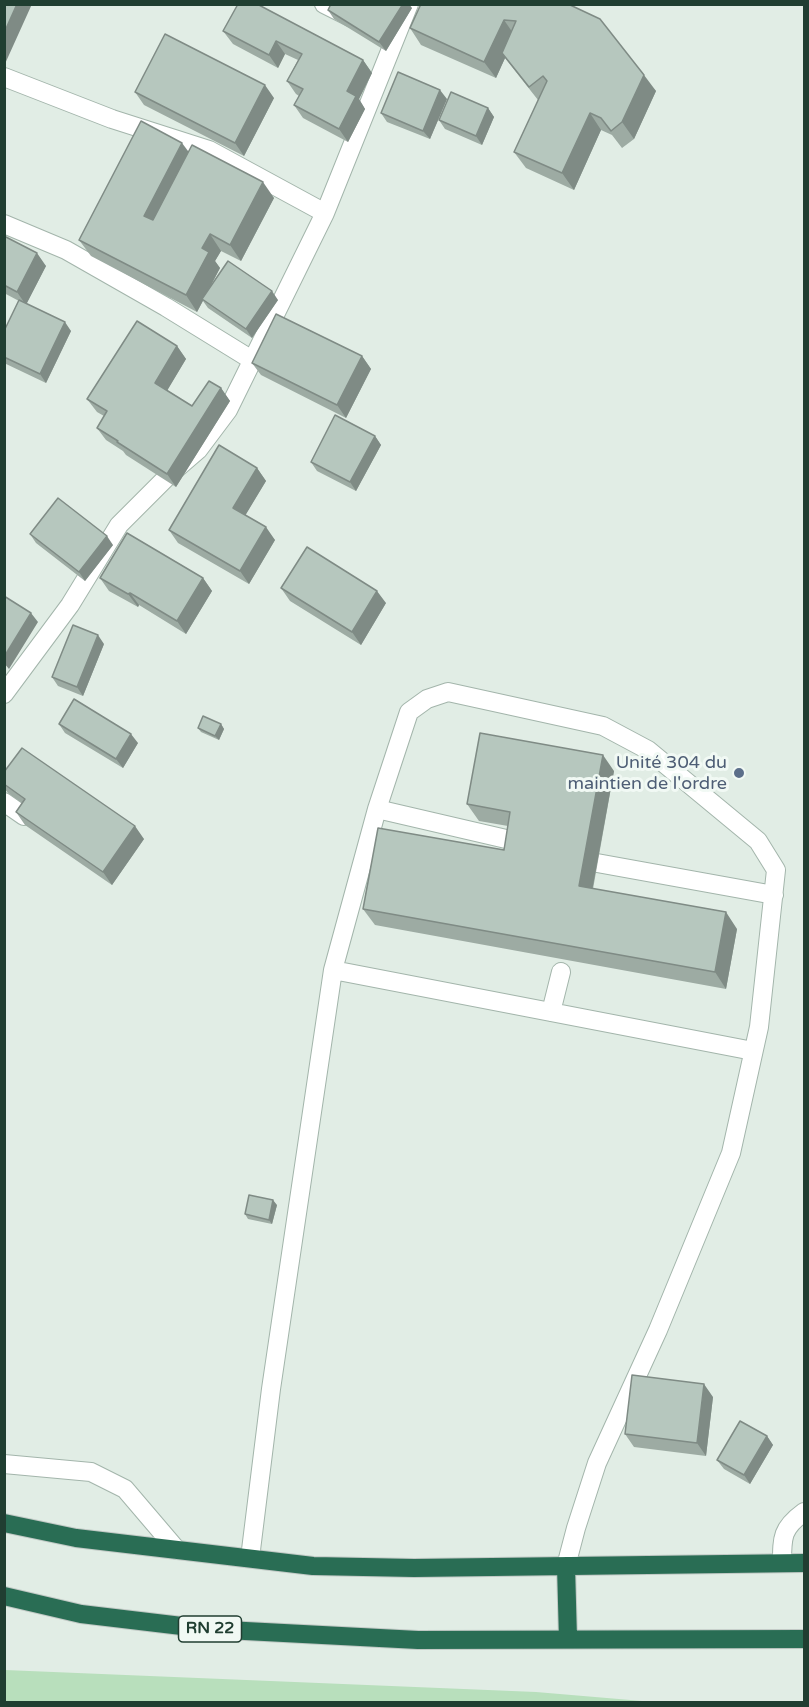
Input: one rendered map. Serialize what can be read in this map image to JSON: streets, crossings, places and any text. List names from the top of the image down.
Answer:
{
  "streets": {
    "highway": ["RN 22"]
  },
  "places": ["Unité 304 du maintien de l'ordre"]
}
